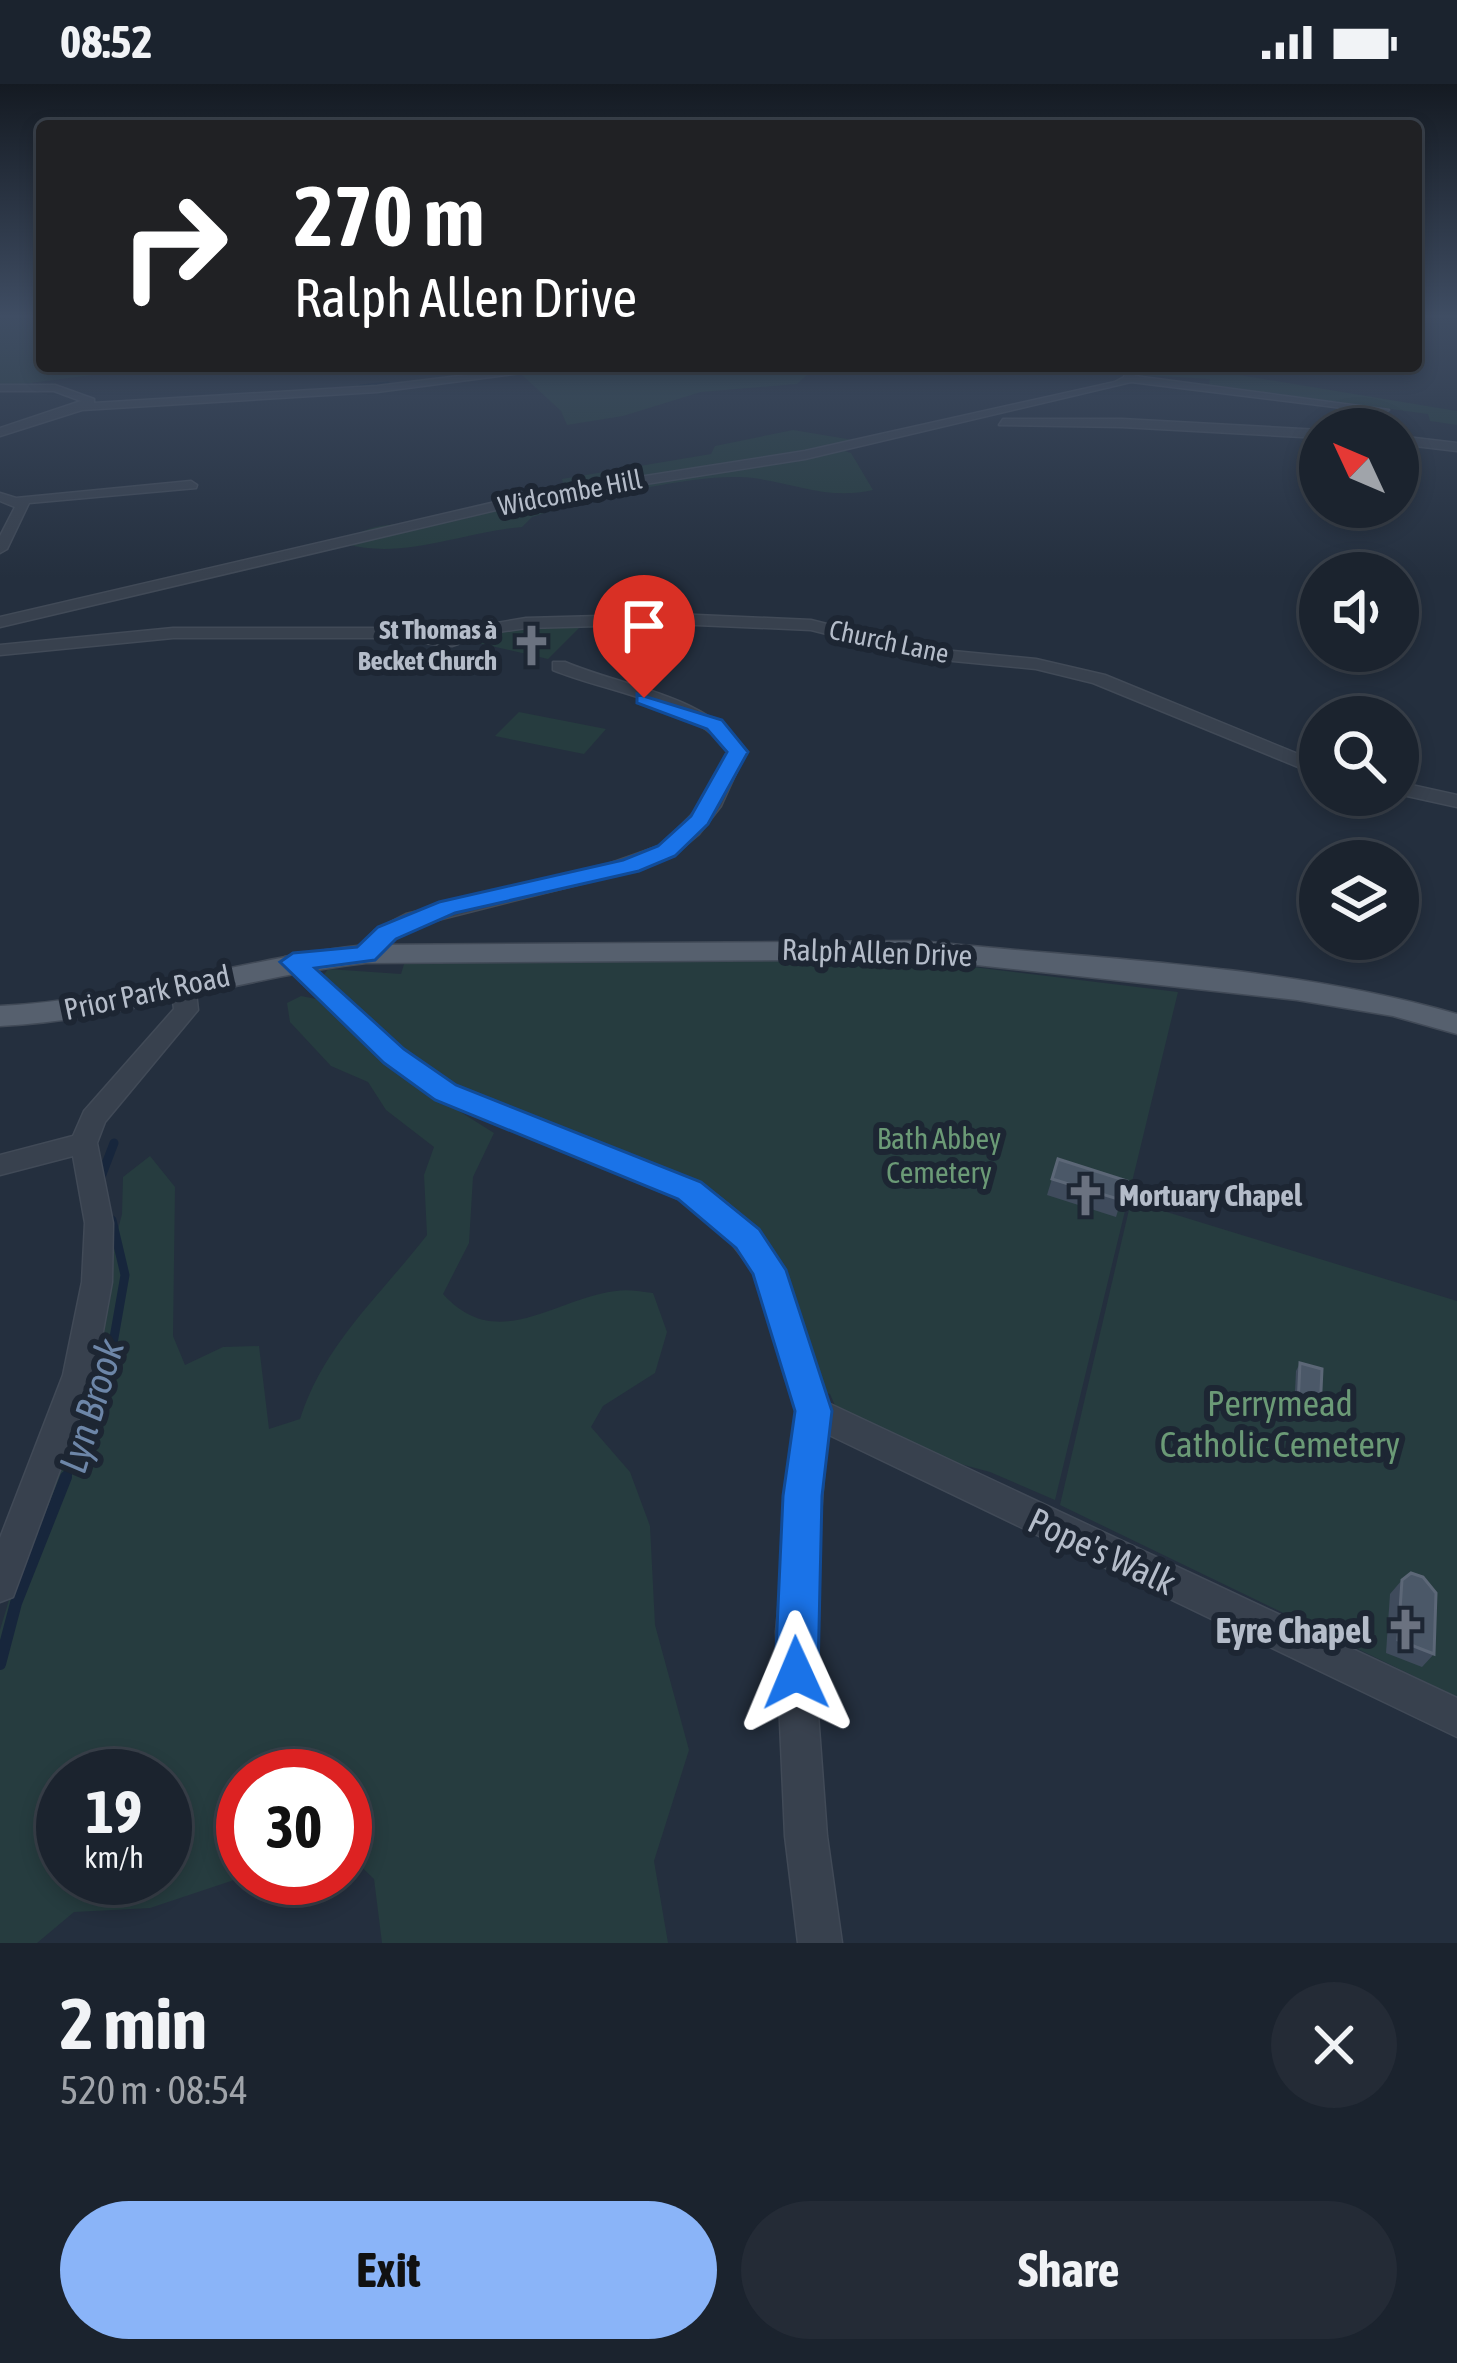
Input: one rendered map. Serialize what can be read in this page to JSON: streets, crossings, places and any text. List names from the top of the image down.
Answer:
{
  "streets": {
    "main road": ["Ralph Allen Drive", "Prior Park Road"],
    "street": ["Widcombe Hill", "Church Lane", "Pope's Walk"]
  },
  "crossings": [
    ["Ralph Allen Drive", "Prior Park Road"]
  ],
  "water": ["Lyn Brook"],
  "parks": ["Bath Abbey Cemetery", "Perrymead Catholic Cemetery"],
  "places": {
    "church": ["St Thomas à Becket Church", "Mortuary Chapel", "Eyre Chapel"]
  },
  "north": "top left",
  "page": {
    "status": "08:52",
    "turn": ["270 m", "Ralph Allen Drive"],
    "speed": "19 km/h",
    "limit": "30",
    "heading": ["2 min", "520 m · 08:54"],
    "buttons": ["Exit", "Share"]
  }
}
